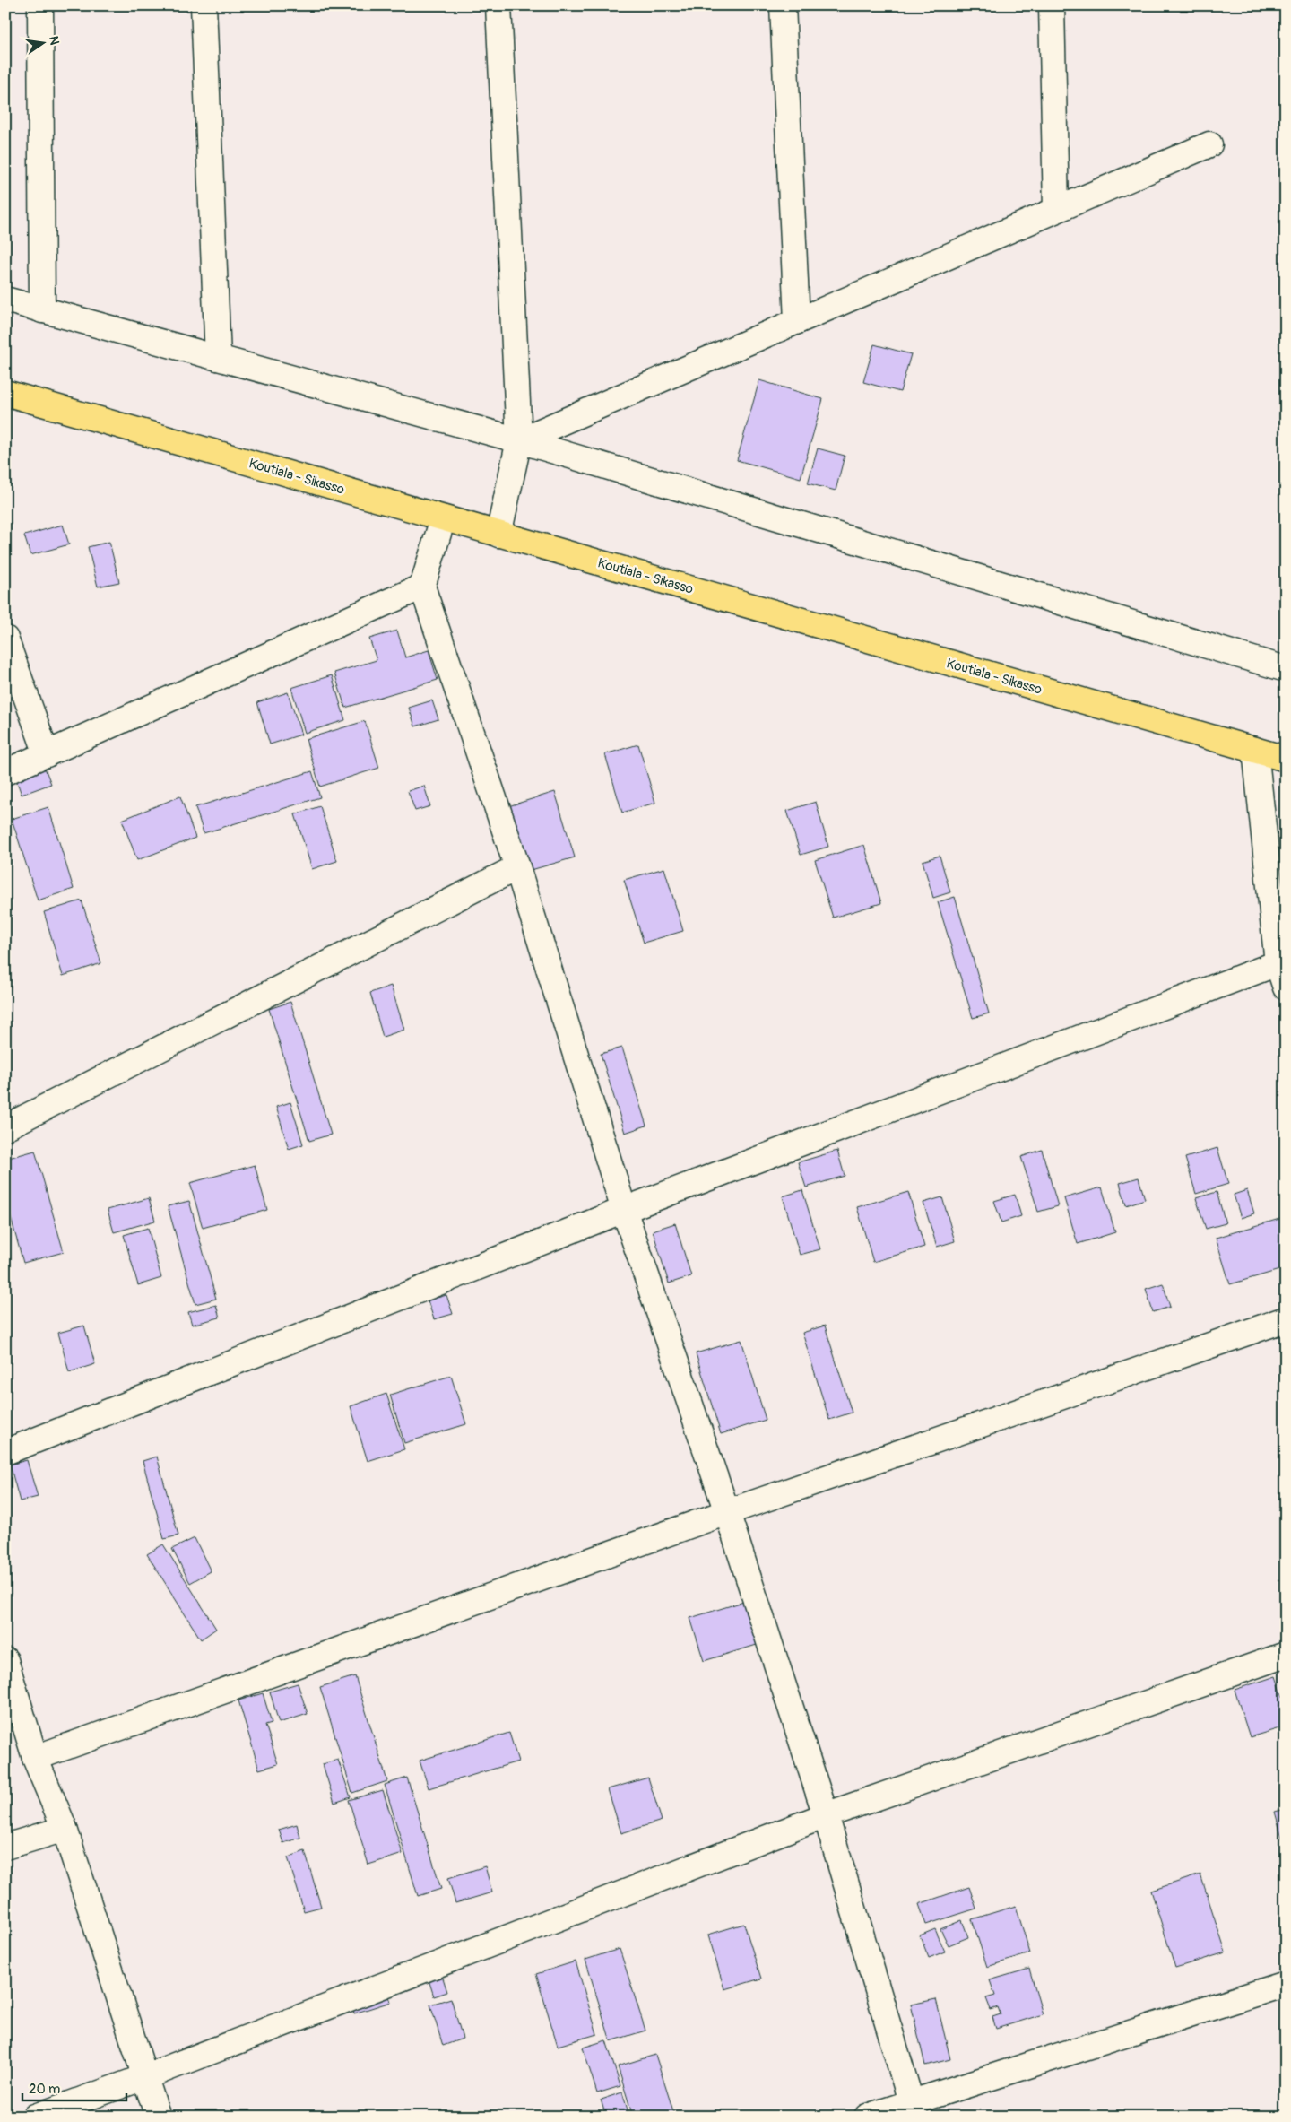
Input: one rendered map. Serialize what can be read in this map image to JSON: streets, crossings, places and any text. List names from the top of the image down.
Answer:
{
  "streets": {
    "main road": ["Koutiala - Sikasso"]
  },
  "scale_bar": "20 m",
  "north": "right"
}
